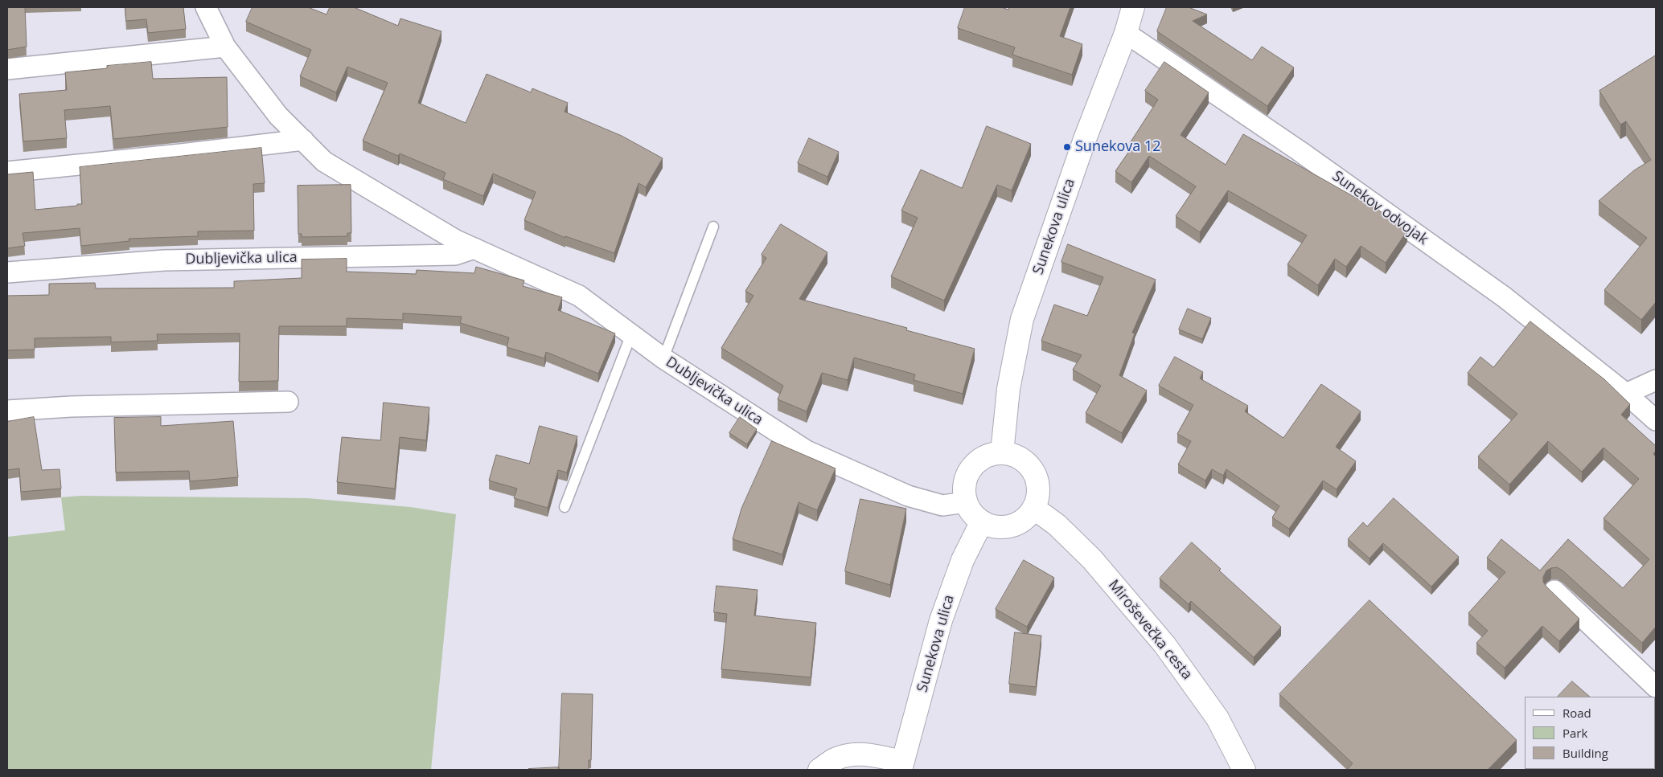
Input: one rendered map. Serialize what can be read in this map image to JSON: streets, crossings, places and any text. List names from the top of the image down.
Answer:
{
  "streets": {
    "main road": ["Sunekova ulica", "Miroševečka cesta"],
    "street": ["Sunekov odvojak", "Dubljevička ulica"]
  },
  "crossings": [
    ["Sunekov odvojak", "Sunekova ulica"],
    ["Sunekova ulica", "Dubljevička ulica"],
    ["Sunekova ulica", "Miroševečka cesta"],
    ["Dubljevička ulica", "Miroševečka cesta"]
  ],
  "places": ["Sunekova 12"],
  "legend": ["Road", "Park", "Building"]
}
